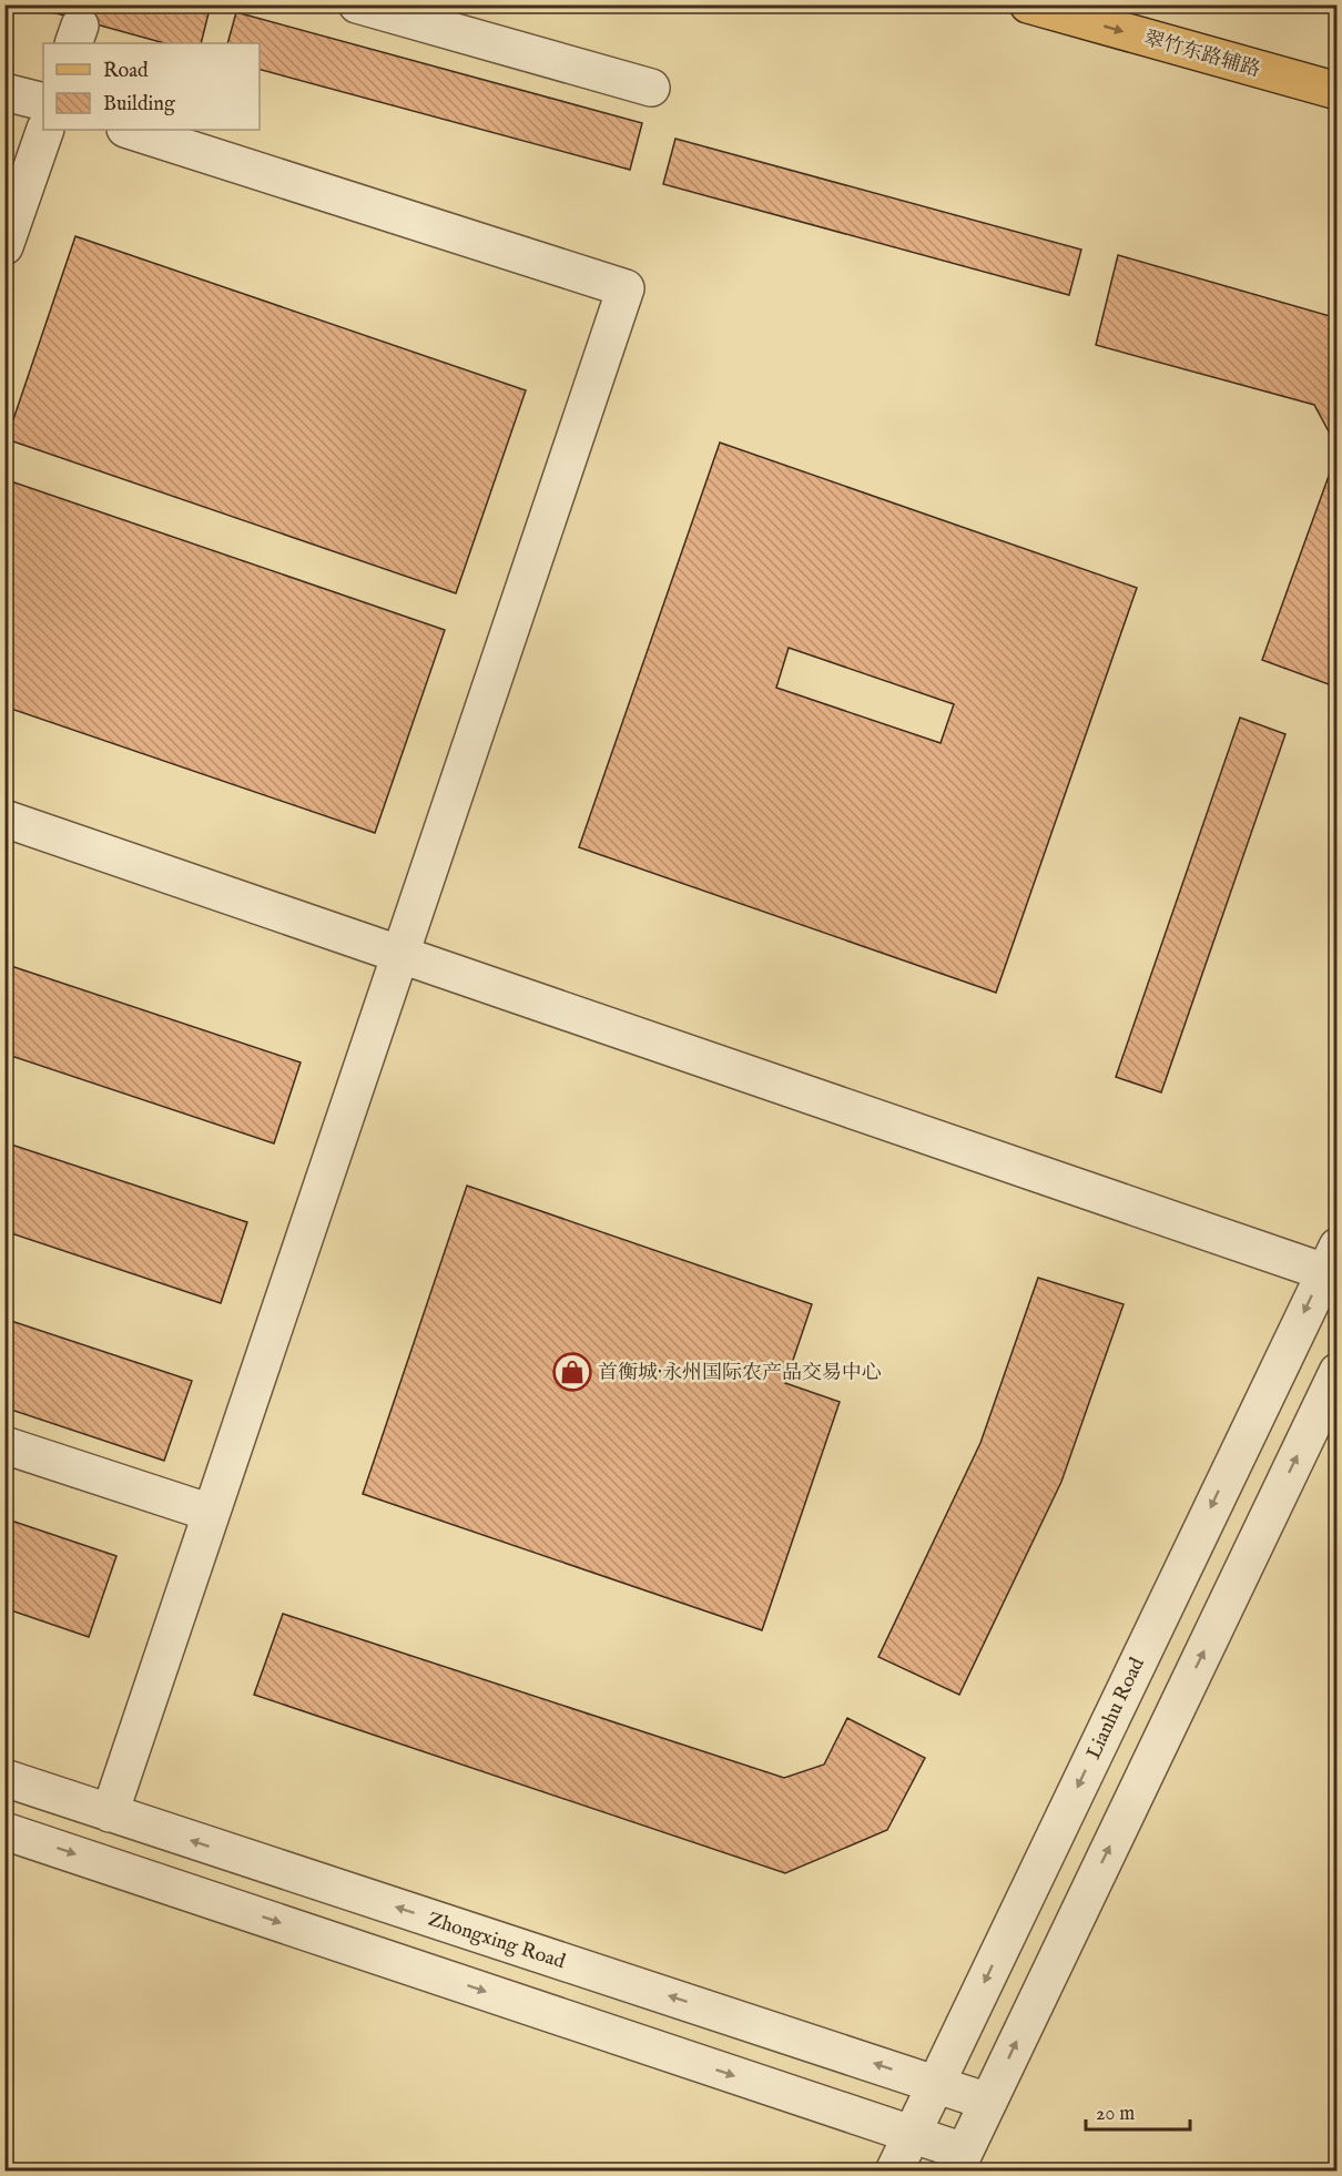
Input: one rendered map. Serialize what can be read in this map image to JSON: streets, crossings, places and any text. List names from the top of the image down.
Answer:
{
  "streets": {
    "main road": ["翠竹东路辅路"],
    "street": ["Lianhu Road", "Zhongxing Road"]
  },
  "crossings": [
    ["Lianhu Road", "Zhongxing Road"]
  ],
  "one_way": ["翠竹东路辅路"],
  "places": {
    "shop": ["首衡城·永州国际农产品交易中心"]
  },
  "legend": ["Road", "Building"],
  "scale_bar": "20 m"
}
